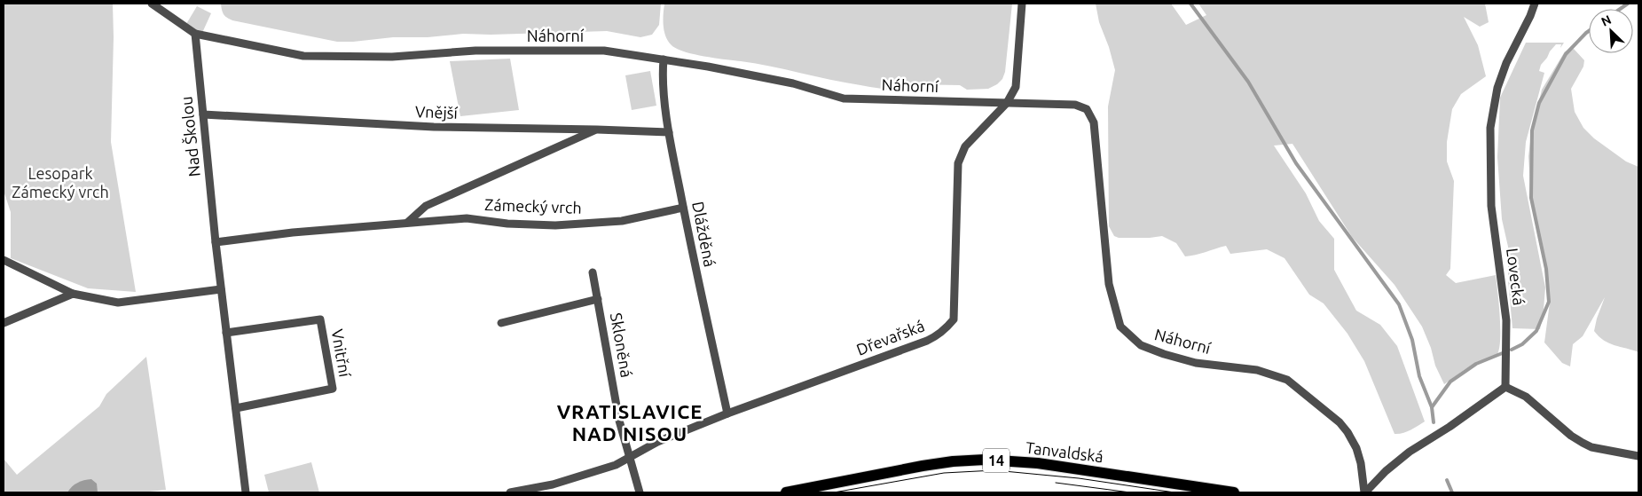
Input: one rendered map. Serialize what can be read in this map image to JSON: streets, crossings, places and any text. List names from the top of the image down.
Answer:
{
  "streets": {
    "main road": ["Tanvaldská", "14"],
    "street": [
      "Náhorní",
      "Vnější",
      "Nad Školou",
      "Zámecký vrch",
      "Dlážděná",
      "Lovecká",
      "Dřevařská",
      "Skloněná",
      "Vnitřní"
    ]
  },
  "crossings": [
    ["Náhorní", "Nad Školou"],
    ["Náhorní", "Dlážděná"],
    ["Náhorní", "Dřevařská"],
    ["Vnější", "Nad Školou"],
    ["Vnější", "Zámecký vrch"],
    ["Vnější", "Dlážděná"],
    ["Nad Školou", "Zámecký vrch"],
    ["Nad Školou", "Vnitřní"],
    ["Zámecký vrch", "Dlážděná"],
    ["Dlážděná", "Dřevařská"],
    ["Dřevařská", "Skloněná"]
  ],
  "districts": ["VRATISLAVICE NAD NISOU"],
  "parks": ["Lesopark Zámecký vrch"],
  "north": "top left"
}
